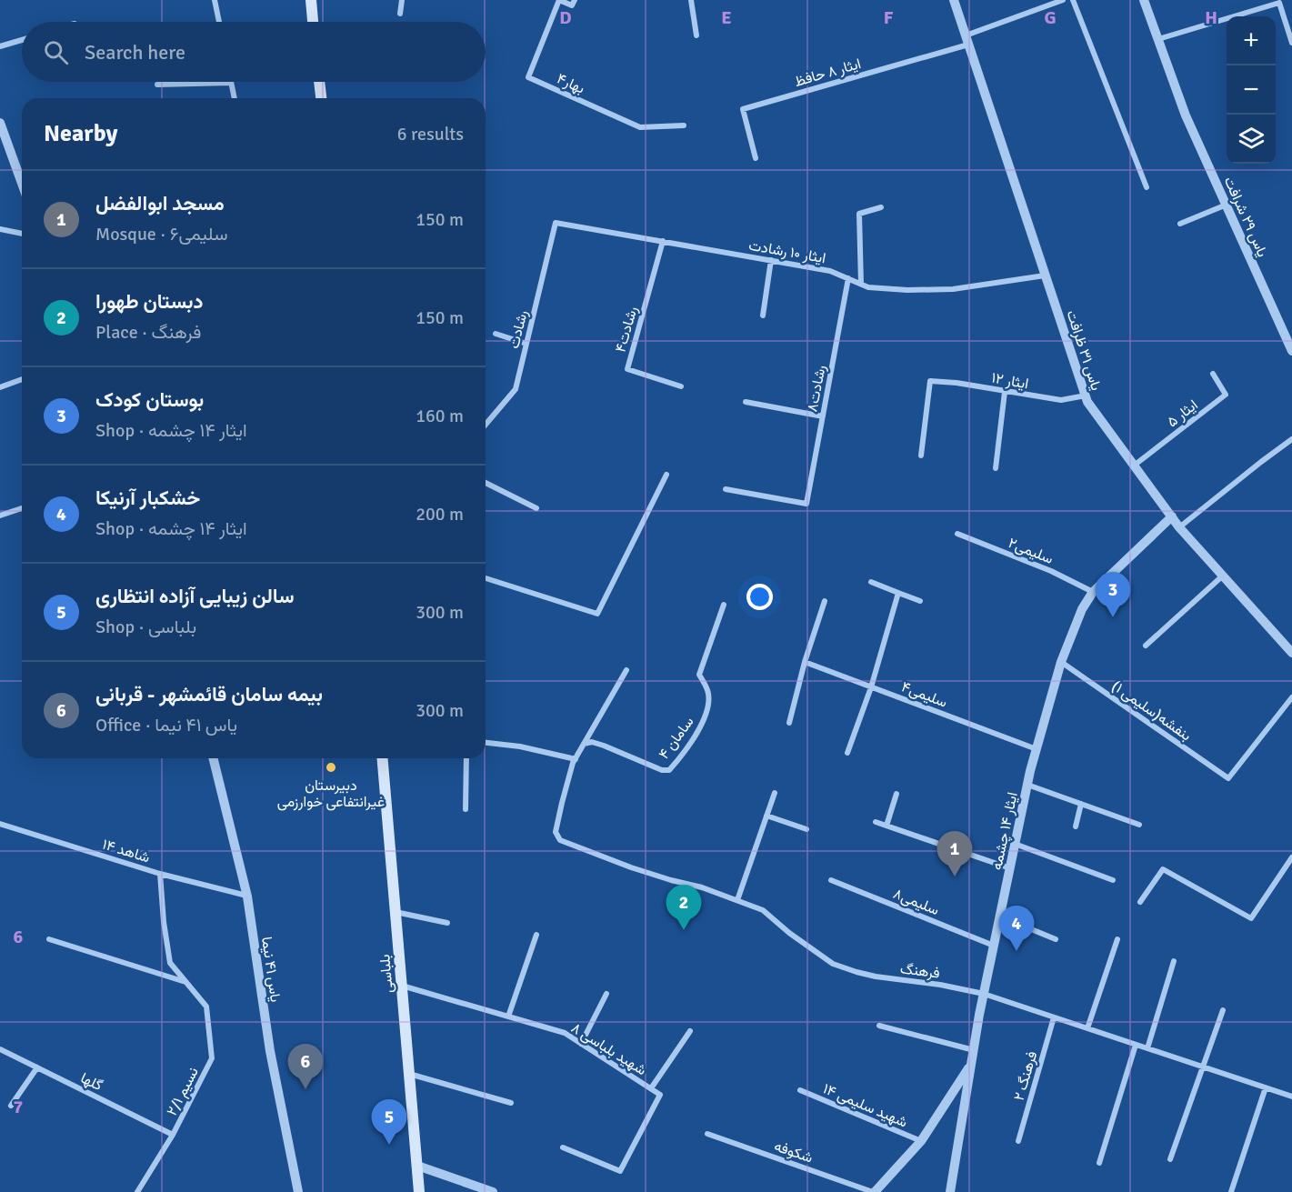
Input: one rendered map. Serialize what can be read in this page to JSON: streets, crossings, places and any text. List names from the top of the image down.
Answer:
{
  "streets": {
    "main road": ["بلباسی"],
    "street": [
      "ایثار ۸ حافظ",
      "بهار۴",
      "یاس ۲۹ شرافت",
      "ایثار ۱۰ رشادت",
      "رشادت",
      "رشادت۴",
      "یاس ۳۱ ظرافت",
      "ایثار ۱۲",
      "رشادت۸",
      "ایثار ۵",
      "سلیمی۲",
      "سلیمی۴",
      "بنفشه(سلیمی ۱)",
      "سامان ۴",
      "ایثار ۱۴ چشمه",
      "شاهد ۱۴",
      "سلیمی۸",
      "یاس ۴۱ نیما",
      "فرهنگ",
      "شهید بلباسی ۸",
      "فرهنگ ۲",
      "گلها",
      "نسیم ۲/۱",
      "شهید سلیمی ۱۴",
      "شکوفه"
    ]
  },
  "crossings": [
    ["ایثار ۸ حافظ", "یاس ۳۱ ظرافت"],
    ["ایثار ۱۰ رشادت", "رشادت"],
    ["ایثار ۱۰ رشادت", "رشادت۴"],
    ["ایثار ۱۰ رشادت", "یاس ۳۱ ظرافت"],
    ["ایثار ۱۰ رشادت", "رشادت۸"],
    ["یاس ۳۱ ظرافت", "ایثار ۱۲"],
    ["یاس ۳۱ ظرافت", "ایثار ۵"],
    ["یاس ۳۱ ظرافت", "ایثار ۱۴ چشمه"],
    ["سلیمی۲", "ایثار ۱۴ چشمه"],
    ["سلیمی۴", "ایثار ۱۴ چشمه"],
    ["بنفشه(سلیمی ۱)", "ایثار ۱۴ چشمه"],
    ["ایثار ۱۴ چشمه", "سلیمی۸"],
    ["ایثار ۱۴ چشمه", "فرهنگ"],
    ["شاهد ۱۴", "یاس ۴۱ نیما"],
    ["شاهد ۱۴", "نسیم ۲/۱"],
    ["فرهنگ", "فرهنگ ۲"],
    ["بلباسی", "شهید بلباسی ۸"],
    ["گلها", "نسیم ۲/۱"]
  ],
  "places": ["دبیرستان غیرانتفاعی خوارزمی"],
  "page": {
    "map_buttons": ["+", "−"],
    "search": "Search here",
    "heading": ["Nearby", "6 results"],
    "list": [
      {
        "mark": "1",
        "name": "مسجد ابوالفضل",
        "note": "Mosque · سلیمی۶",
        "value": "150 m"
      },
      {
        "mark": "2",
        "name": "دبستان طهورا",
        "note": "Place · فرهنگ",
        "value": "150 m"
      },
      {
        "mark": "3",
        "name": "بوستان کودک",
        "note": "Shop · ایثار ۱۴ چشمه",
        "value": "160 m"
      },
      {
        "mark": "4",
        "name": "خشکبار آرنیکا",
        "note": "Shop · ایثار ۱۴ چشمه",
        "value": "200 m"
      },
      {
        "mark": "5",
        "name": "سالن زیبایی آزاده انتظاری",
        "note": "Shop · بلباسی",
        "value": "300 m"
      },
      {
        "mark": "6",
        "name": "بیمه سامان قائمشهر - قربانی",
        "note": "Office · یاس ۴۱ نیما",
        "value": "300 m"
      }
    ],
    "pins": [
      "3",
      "1",
      "2",
      "4",
      "6",
      "5"
    ]
  },
  "grid": {
    "columns": [
      "D",
      "E",
      "F",
      "G",
      "H"
    ],
    "rows": ["6", "7"]
  }
}
